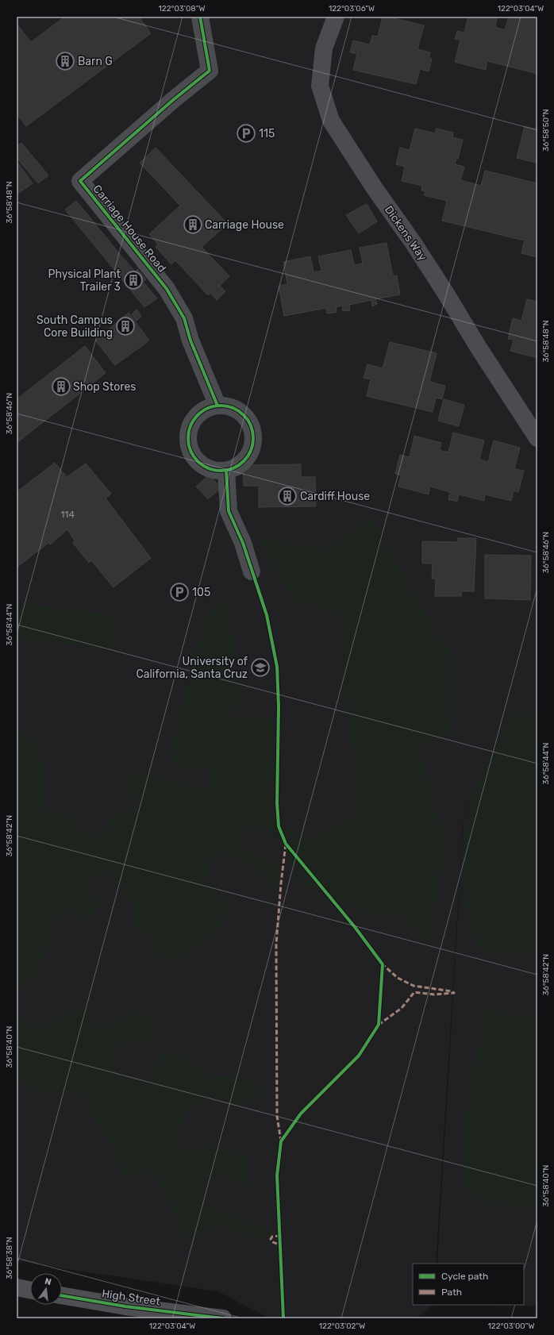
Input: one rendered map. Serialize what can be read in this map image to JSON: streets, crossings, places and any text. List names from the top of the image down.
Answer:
{
  "streets": {
    "main road": ["High Street"],
    "street": ["Carriage House Road", "Dickens Way"]
  },
  "places": {
    "building": [
      "Barn G",
      "Carriage House",
      "Physical Plant Trailer 3",
      "South Campus Core Building",
      "Shop Stores",
      "Cardiff House"
    ],
    "parking": ["115", "105"],
    "school or university": ["University of California, Santa Cruz"]
  },
  "house_numbers": ["114"],
  "legend": ["Cycle path", "Path"],
  "north": "top",
  "coordinates": [
    "122°03'08\"W",
    "122°03'06\"W",
    "122°03'04\"W",
    "36°58'50\"N",
    "36°58'48\"N",
    "36°58'46\"N",
    "36°58'44\"N",
    "36°58'42\"N",
    "36°58'40\"N",
    "36°58'38\"N",
    "122°03'02\"W",
    "122°03'00\"W"
  ]
}
